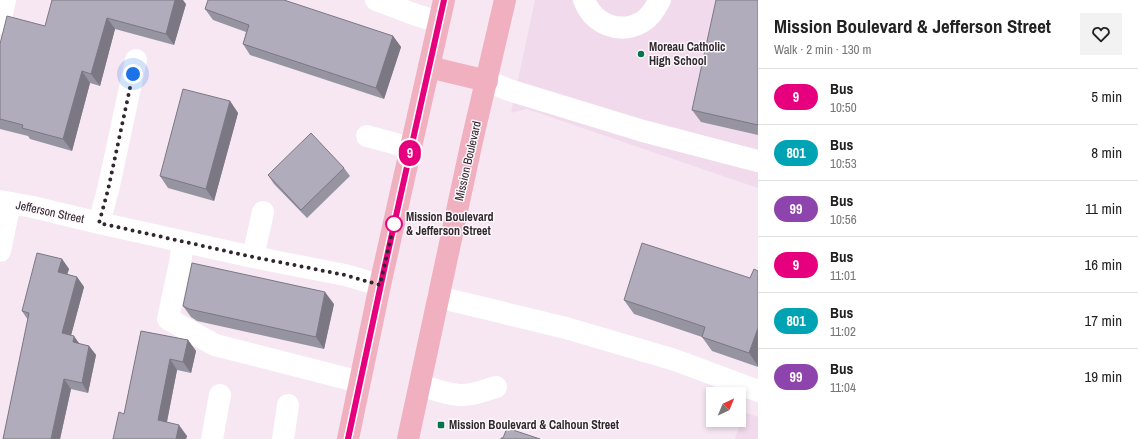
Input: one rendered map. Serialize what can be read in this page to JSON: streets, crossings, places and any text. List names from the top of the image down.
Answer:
{
  "streets": {
    "main road": ["Mission Boulevard"],
    "street": ["Jefferson Street"]
  },
  "places": {
    "other": ["Moreau Catholic High School", "Mission Boulevard & Jefferson Street"],
    "transit": ["Mission Boulevard & Calhoun Street"]
  },
  "lines": ["bus line 9"],
  "north": "top right",
  "page": {
    "on_map": "9",
    "heading": ["Mission Boulevard & Jefferson Street", "Walk · 2 min · 130 m"],
    "list": [
      {
        "mark": "9",
        "name": "Bus",
        "note": "10:50",
        "value": "5 min"
      },
      {
        "mark": "801",
        "name": "Bus",
        "note": "10:53",
        "value": "8 min"
      },
      {
        "mark": "99",
        "name": "Bus",
        "note": "10:56",
        "value": "11 min"
      },
      {
        "mark": "9",
        "name": "Bus",
        "note": "11:01",
        "value": "16 min"
      },
      {
        "mark": "801",
        "name": "Bus",
        "note": "11:02",
        "value": "17 min"
      },
      {
        "mark": "99",
        "name": "Bus",
        "note": "11:04",
        "value": "19 min"
      }
    ]
  }
}
